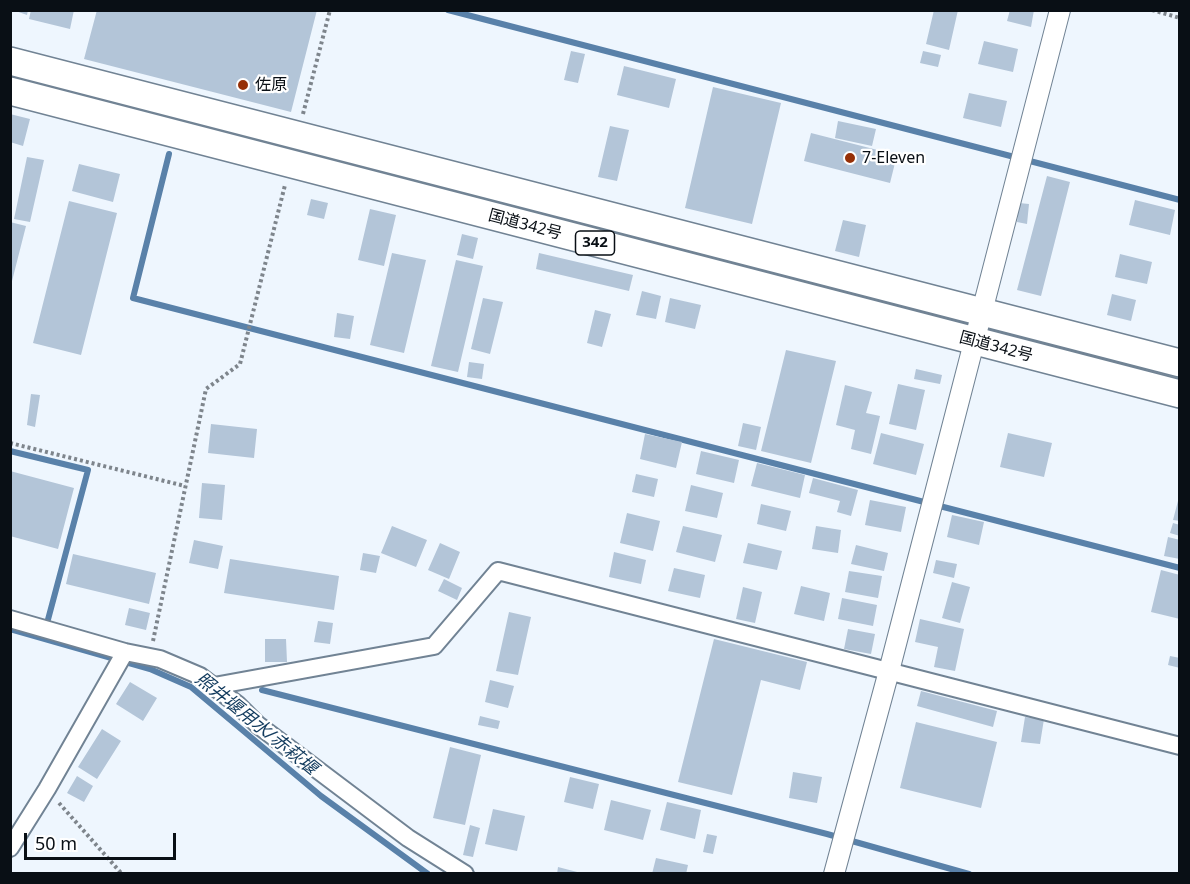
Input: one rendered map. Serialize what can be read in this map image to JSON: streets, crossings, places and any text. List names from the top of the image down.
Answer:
{
  "streets": {
    "highway": ["国道342号", "342"]
  },
  "water": ["照井堰用水/赤萩堰"],
  "places": ["佐原", "7-Eleven"],
  "scale_bar": "50 m"
}
